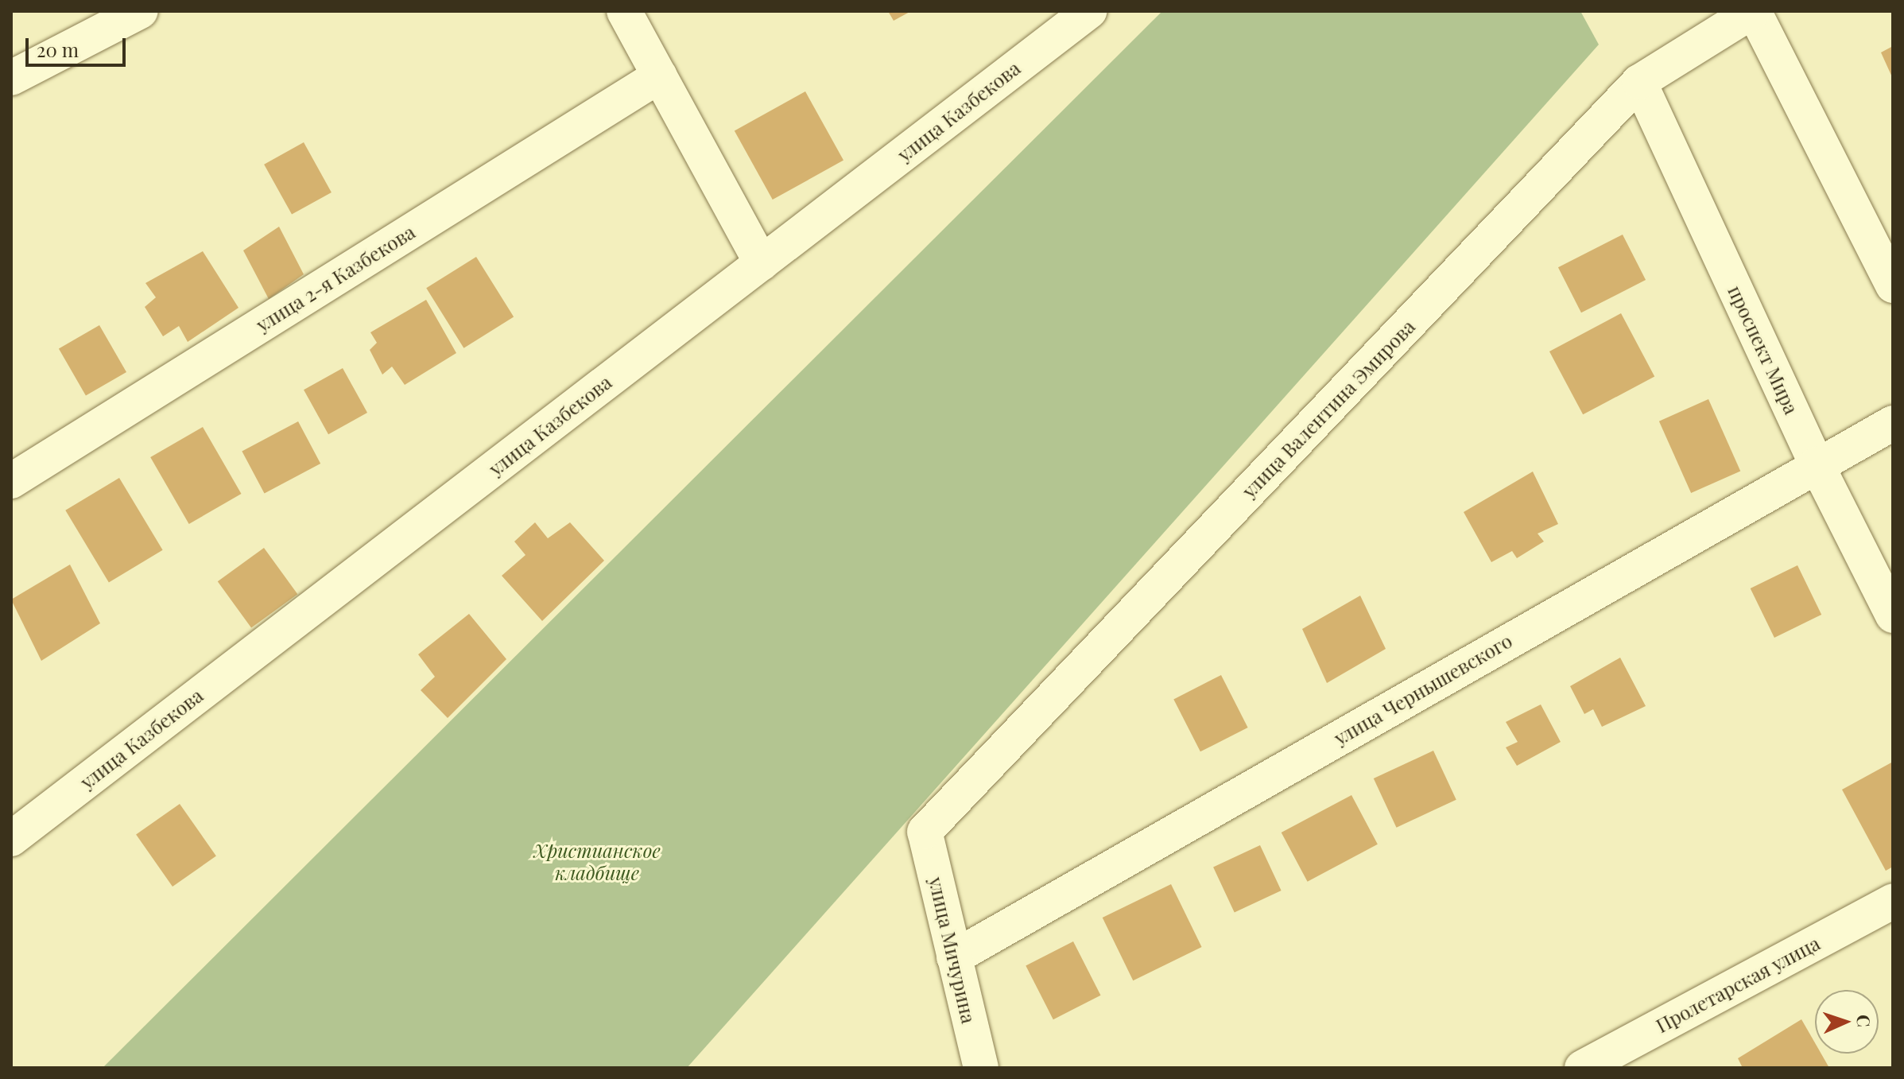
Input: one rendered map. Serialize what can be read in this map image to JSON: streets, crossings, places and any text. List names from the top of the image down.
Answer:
{
  "streets": {
    "street": [
      "улица Казбекова",
      "улица 2-я Казбекова",
      "проспект Мира",
      "улица Валентина Эмирова",
      "улица Чернышевского",
      "улица Мичурина",
      "Пролетарская улица"
    ]
  },
  "crossings": [
    ["проспект Мира", "улица Валентина Эмирова"],
    ["проспект Мира", "улица Чернышевского"],
    ["улица Валентина Эмирова", "улица Мичурина"],
    ["улица Чернышевского", "улица Мичурина"]
  ],
  "parks": ["Христианское кладбище"],
  "scale_bar": "20 m",
  "north": "right"
}
